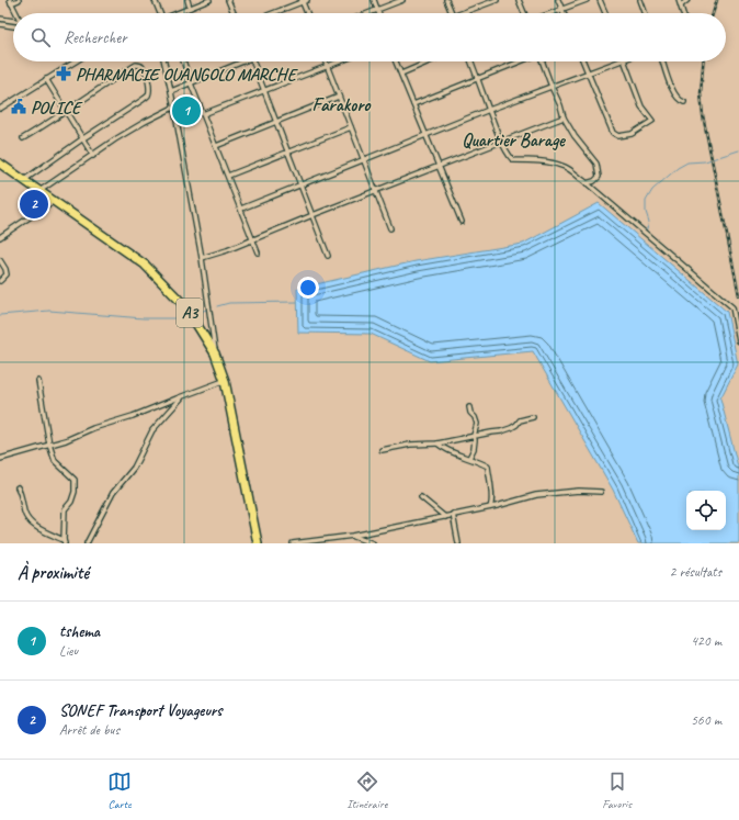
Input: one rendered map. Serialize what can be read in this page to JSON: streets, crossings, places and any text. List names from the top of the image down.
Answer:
{
  "streets": {
    "highway": ["A3"]
  },
  "districts": ["Farakoro", "Quartier Barage"],
  "places": {
    "pharmacy": ["PHARMACIE OUANGOLO MARCHE"],
    "public building": ["POLICE"]
  },
  "page": {
    "search": "Rechercher",
    "pins": ["1", "2"],
    "heading": ["À proximité", "2 résultats"],
    "list": [
      {
        "mark": "1",
        "name": "tshema",
        "note": "Lieu",
        "value": "420 m"
      },
      {
        "mark": "2",
        "name": "SONEF Transport Voyageurs",
        "note": "Arrêt de bus",
        "value": "560 m"
      }
    ],
    "nav": ["Carte", "Itinéraire", "Favoris"]
  }
}
